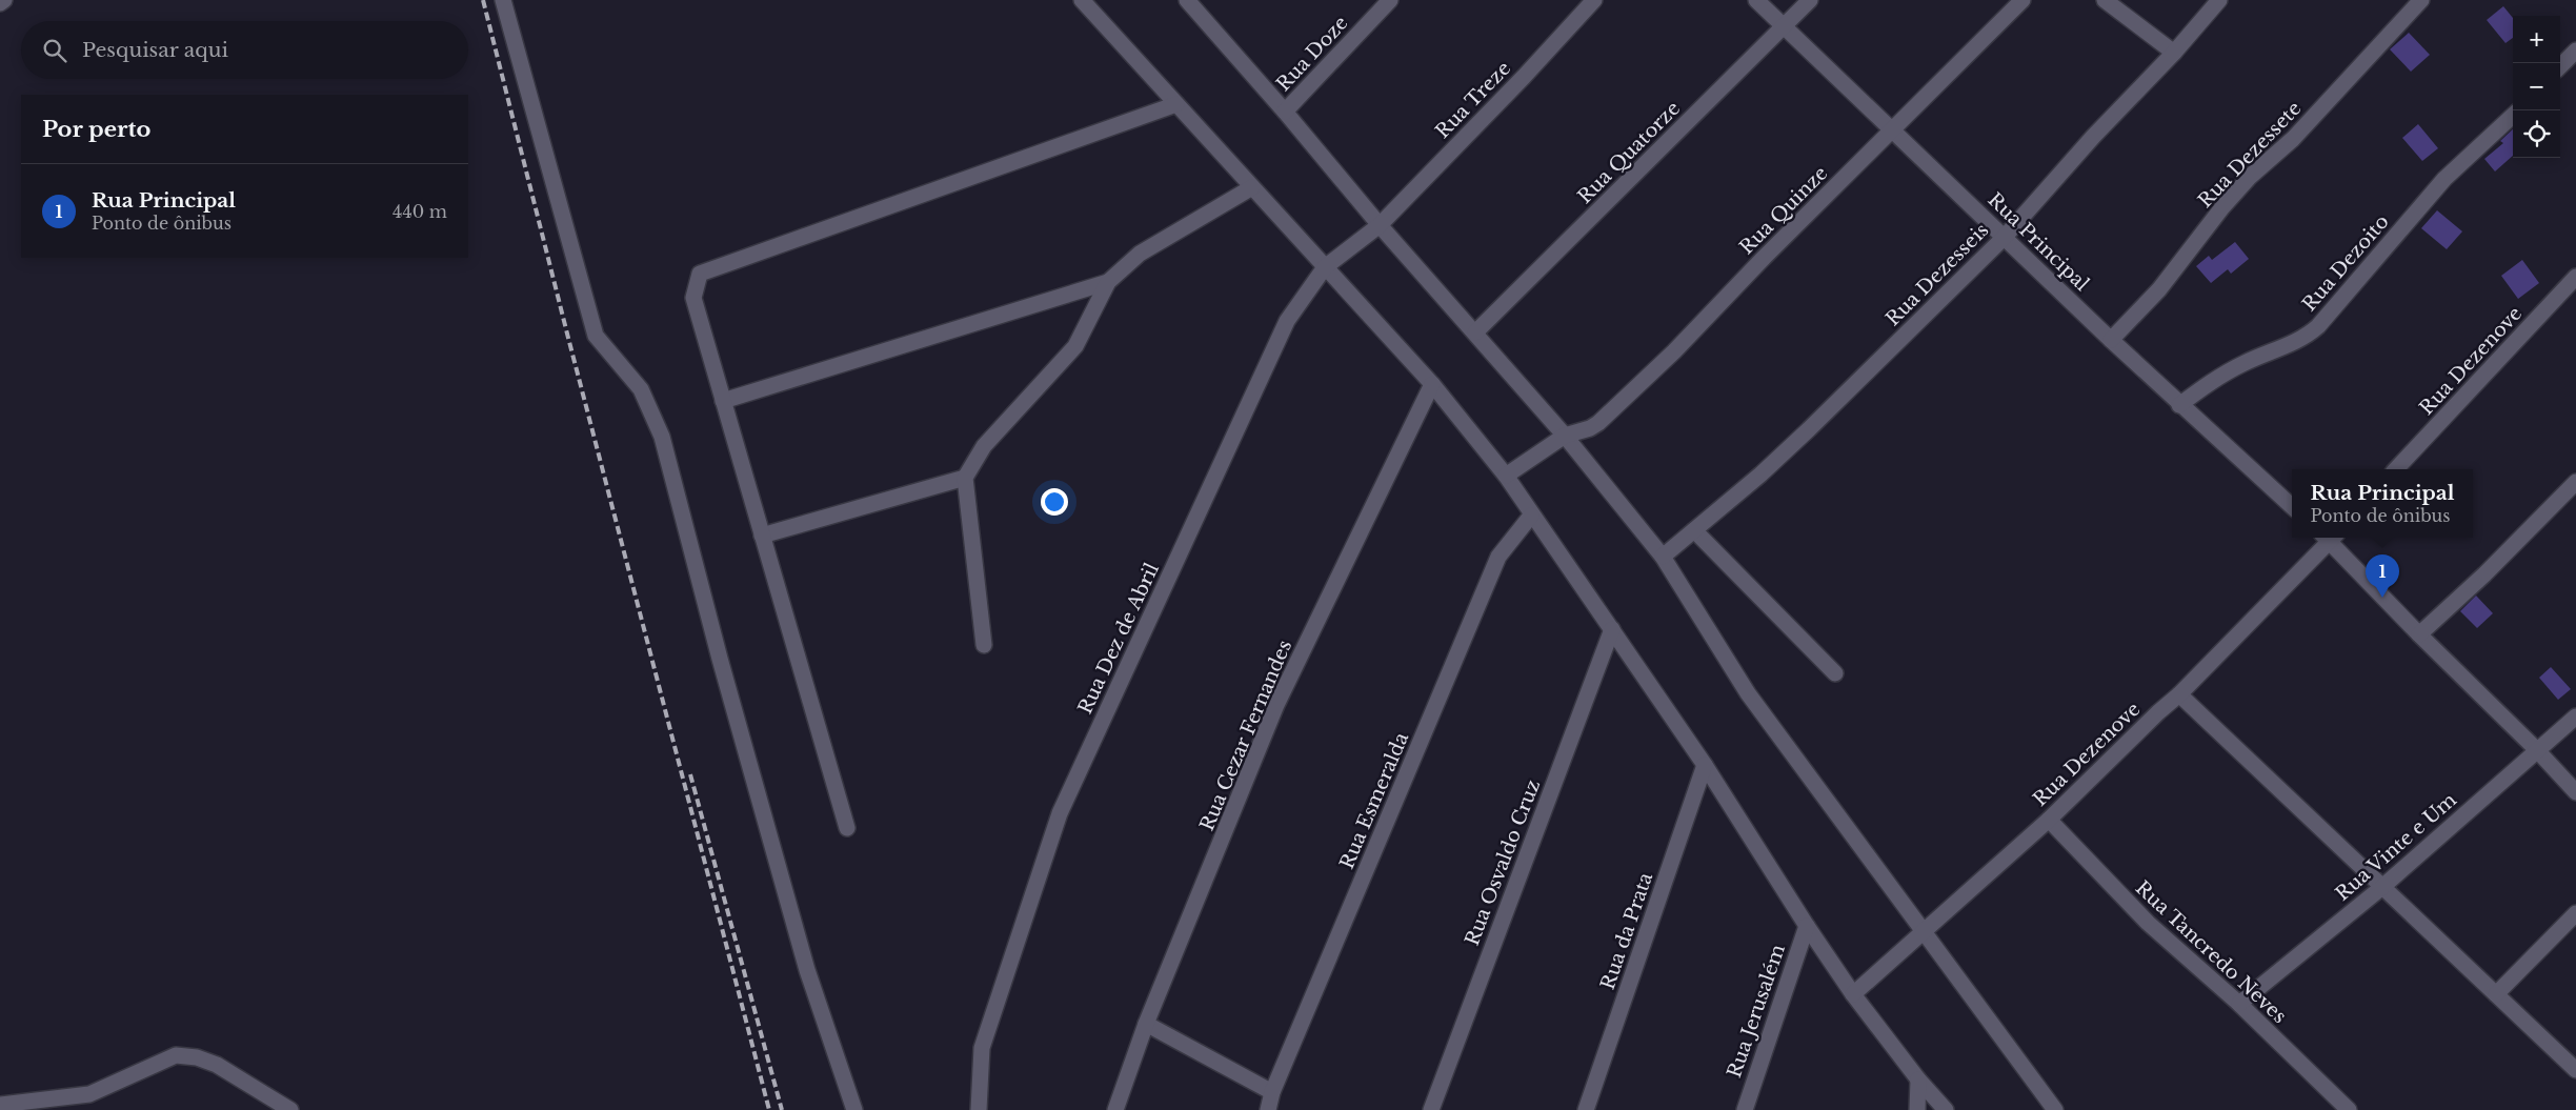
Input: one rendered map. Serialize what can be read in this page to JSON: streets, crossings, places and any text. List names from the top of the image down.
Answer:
{
  "streets": {
    "street": [
      "Rua Doze",
      "Rua Treze",
      "Rua Quatorze",
      "Rua Dezessete",
      "Rua Quinze",
      "Rua Principal",
      "Rua Dezoito",
      "Rua Dezesseis",
      "Rua Dezenove",
      "Rua Dez de Abril",
      "Rua Cezar Fernandes",
      "Rua Esmeralda",
      "Rua Vinte e Um",
      "Rua Osvaldo Cruz",
      "Rua da Prata",
      "Rua Tancredo Neves",
      "Rua Jerusalém"
    ]
  },
  "crossings": [
    ["Rua Treze", "Rua Dez de Abril"],
    ["Rua Quatorze", "Rua Principal"],
    ["Rua Dezessete", "Rua Principal"],
    ["Rua Quinze", "Rua Principal"],
    ["Rua Principal", "Rua Dezoito"],
    ["Rua Principal", "Rua Dezesseis"],
    ["Rua Dezenove", "Rua Tancredo Neves"],
    ["Rua Vinte e Um", "Rua Tancredo Neves"]
  ],
  "page": {
    "map_buttons": ["+", "−"],
    "search": "Pesquisar aqui",
    "heading": "Por perto",
    "list": [
      {
        "mark": "1",
        "name": "Rua Principal",
        "note": "Ponto de ônibus",
        "value": "440 m"
      }
    ],
    "popup": ["Rua Principal", "Ponto de ônibus"],
    "pins": "1"
  }
}
